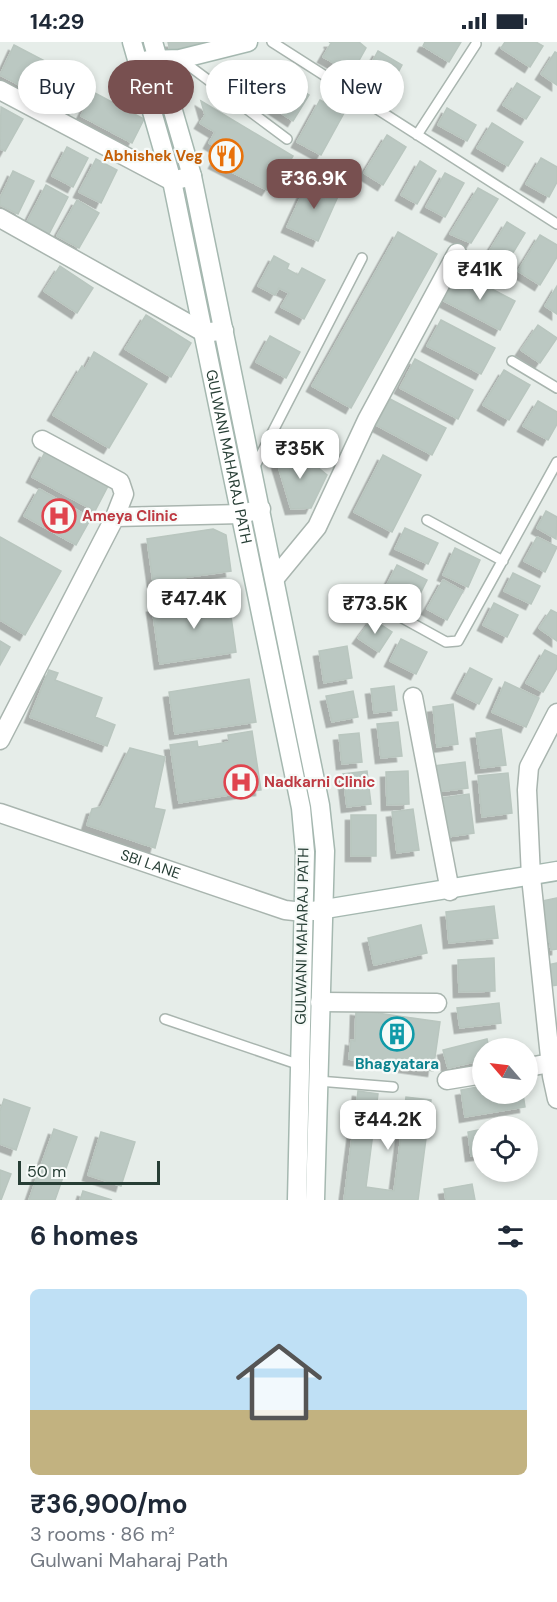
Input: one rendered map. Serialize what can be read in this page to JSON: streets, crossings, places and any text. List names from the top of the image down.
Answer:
{
  "streets": {
    "street": ["GULWANI MAHARAJ PATH", "SBI LANE"]
  },
  "crossings": [
    ["GULWANI MAHARAJ PATH", "SBI LANE"]
  ],
  "places": {
    "restaurant": ["Abhishek Veg"],
    "hospital": ["Ameya Clinic", "Nadkarni Clinic"],
    "building": ["Bhagyatara"]
  },
  "scale_bar": "50 m",
  "north": "top left",
  "page": {
    "status": "14:29",
    "chip": [
      "Buy",
      "Rent",
      "Filters",
      "New"
    ],
    "price": [
      "₹36.9K",
      "₹41K",
      "₹35K",
      "₹47.4K",
      "₹73.5K",
      "₹44.2K"
    ],
    "scale": "50 m",
    "heading": "6 homes",
    "list": [
      {
        "name": "₹36,900/mo",
        "note": "3 rooms · 86 m² · Gulwani Maharaj Path"
      }
    ]
  }
}
